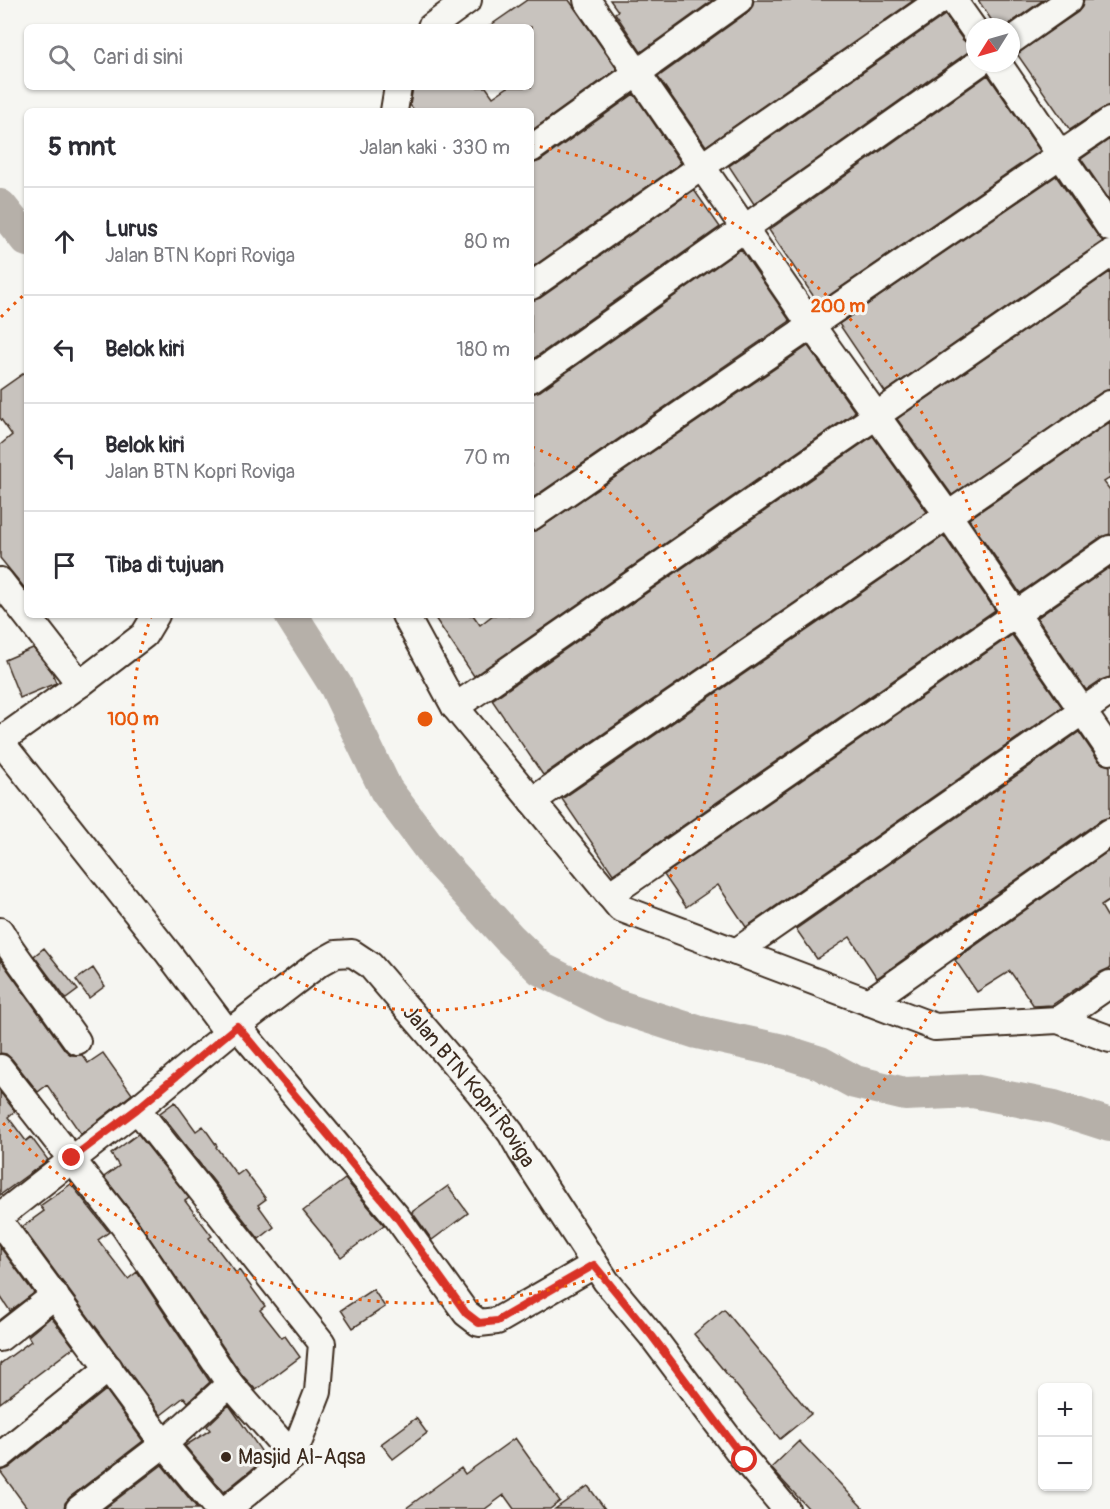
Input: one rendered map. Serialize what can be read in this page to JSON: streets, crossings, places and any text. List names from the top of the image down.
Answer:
{
  "streets": {
    "street": ["Jalan BTN Kopri Roviga"]
  },
  "places": ["Masjid Al-Aqsa"],
  "north": "bottom left",
  "page": {
    "search": "Cari di sini",
    "heading": ["5 mnt", "Jalan kaki · 330 m"],
    "list": [
      ["Lurus", "Jalan BTN Kopri Roviga", "80 m"],
      ["Belok kiri", "180 m"],
      ["Belok kiri", "Jalan BTN Kopri Roviga", "70 m"],
      "Tiba di tujuan"
    ],
    "map_buttons": ["+", "−"]
  },
  "rings": ["200 m", "100 m"]
}
